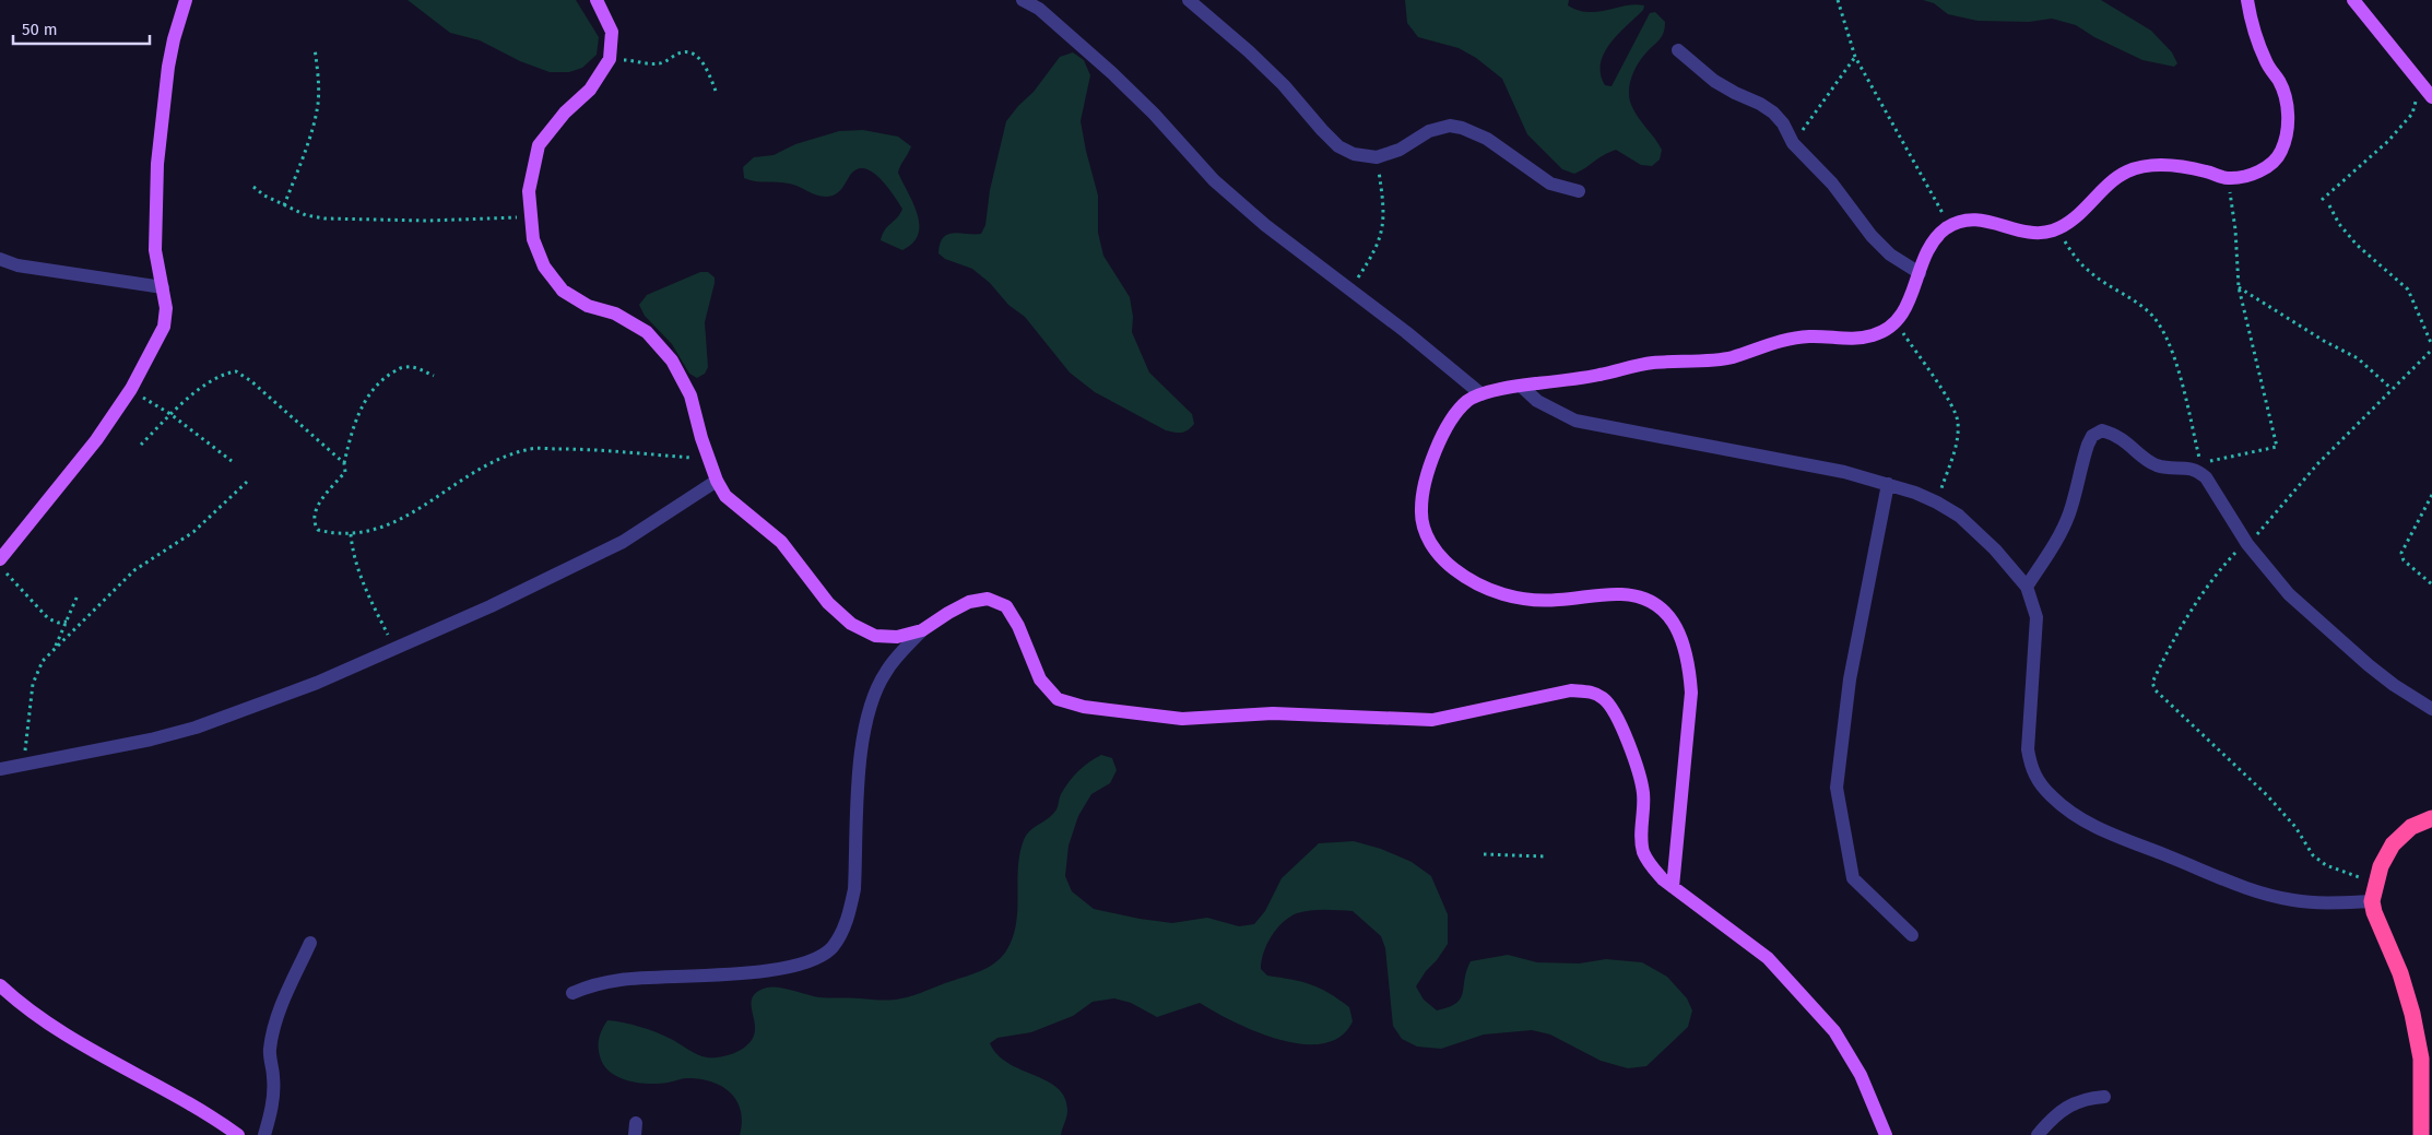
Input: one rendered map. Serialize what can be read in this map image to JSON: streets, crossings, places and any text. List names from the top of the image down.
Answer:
{
  "scale_bar": "50 m"
}
